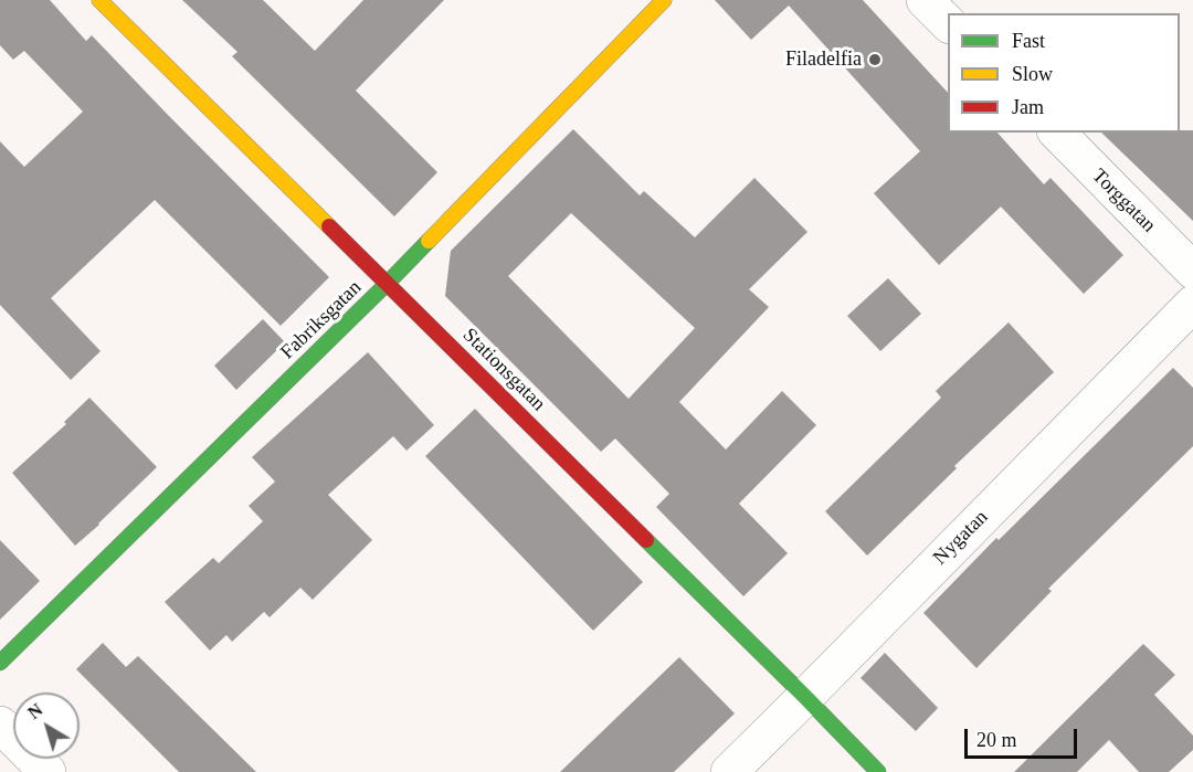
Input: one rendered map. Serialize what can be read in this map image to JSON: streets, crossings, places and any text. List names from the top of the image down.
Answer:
{
  "streets": {
    "street": [
      "Torggatan",
      "Fabriksgatan",
      "Stationsgatan",
      "Nygatan"
    ]
  },
  "crossings": [
    ["Fabriksgatan", "Stationsgatan"],
    ["Stationsgatan", "Nygatan"]
  ],
  "places": ["Filadelfia"],
  "legend": ["Fast", "Slow", "Jam"],
  "scale_bar": "20 m",
  "north": "top left"
}
